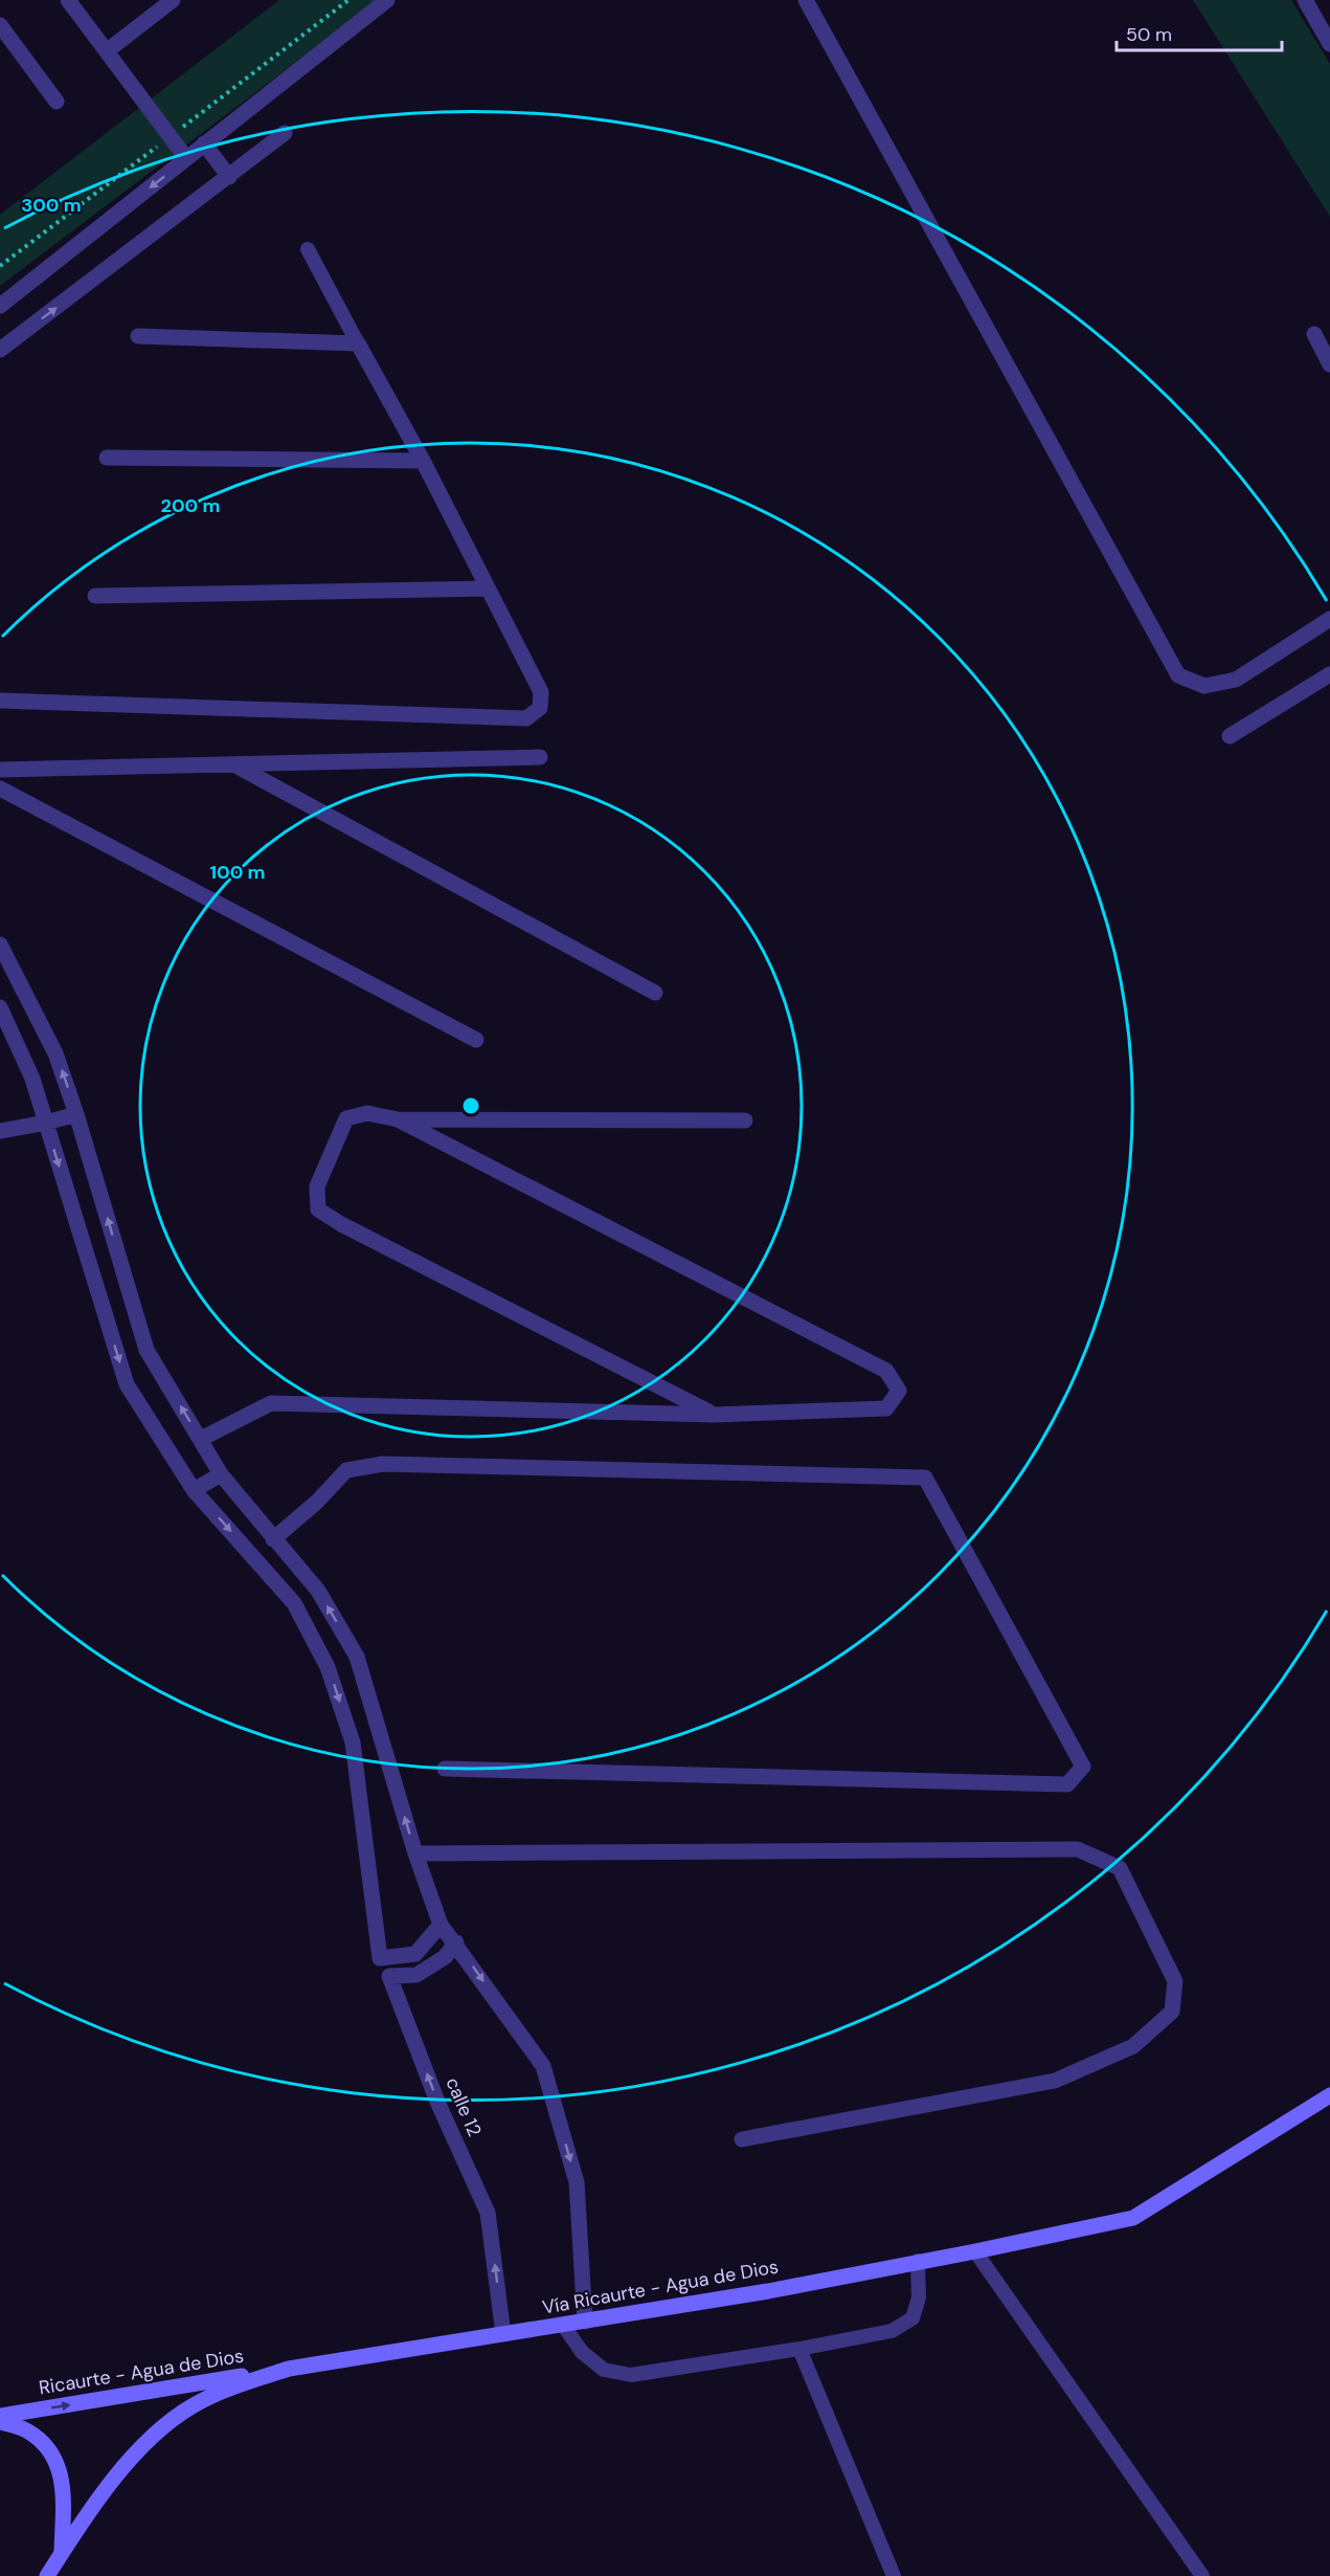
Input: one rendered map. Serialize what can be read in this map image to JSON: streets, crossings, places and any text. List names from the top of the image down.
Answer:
{
  "streets": {
    "street": ["calle 12", "Vía Ricaurte - Agua de Dios", "Ricaurte - Agua de Dios"]
  },
  "crossings": [
    ["calle 12", "Vía Ricaurte - Agua de Dios"],
    ["Vía Ricaurte - Agua de Dios", "Ricaurte - Agua de Dios"]
  ],
  "one_way": ["Ricaurte - Agua de Dios"],
  "scale_bar": "50 m",
  "rings": ["300 m", "200 m", "100 m"]
}
